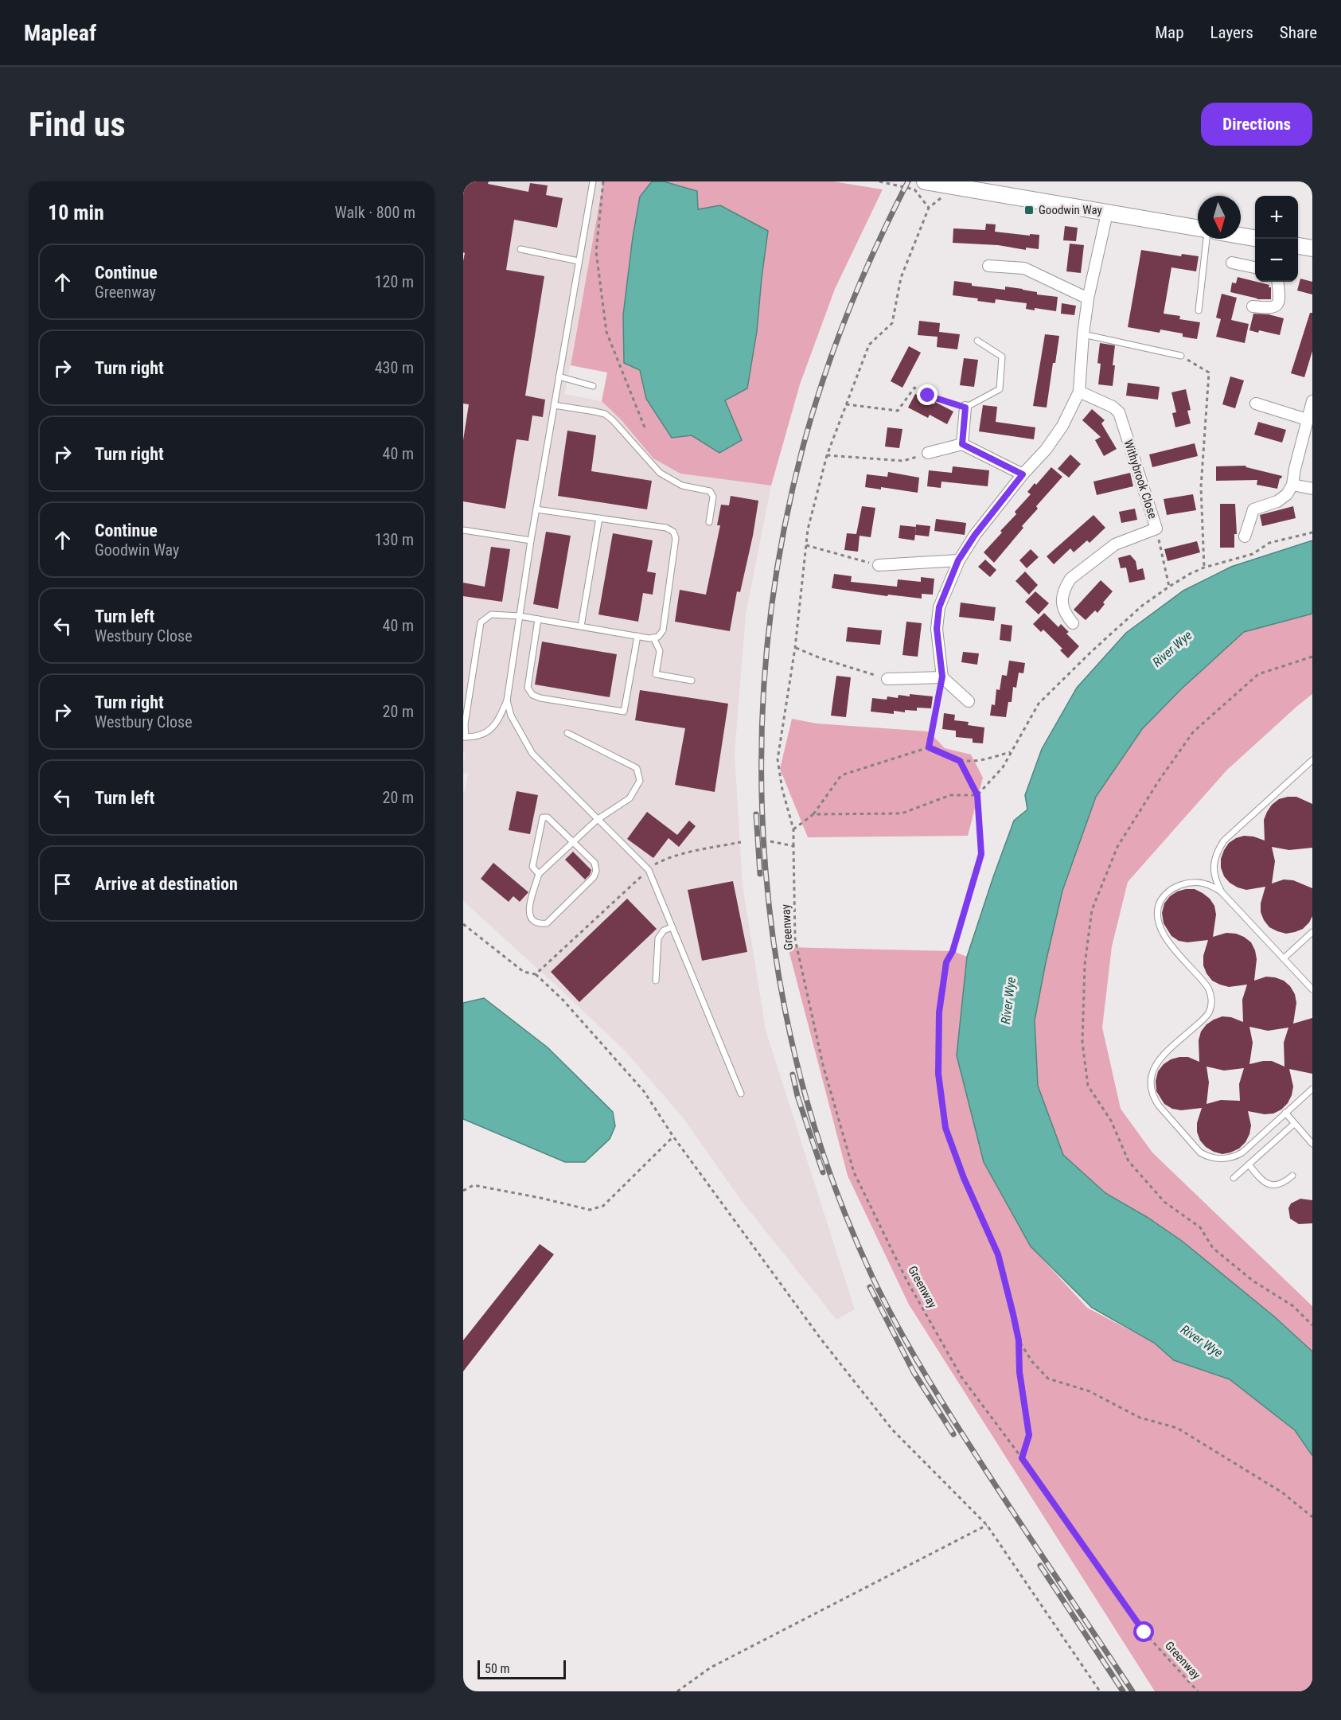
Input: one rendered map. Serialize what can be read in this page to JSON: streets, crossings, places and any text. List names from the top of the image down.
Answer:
{
  "streets": {
    "street": ["Withybrook Close"],
    "path": ["Greenway"]
  },
  "water": ["River Wye"],
  "places": {
    "transit": ["Goodwin Way"]
  },
  "scale_bar": "50 m",
  "north": "bottom",
  "page": {
    "header": "Mapleaf",
    "nav": ["Map", "Layers", "Share"],
    "buttons": "Directions",
    "title": "Find us",
    "heading": ["10 min", "Walk · 800 m"],
    "map_buttons": ["+", "−"],
    "list": [
      ["Continue", "Greenway", "120 m"],
      ["Turn right", "430 m"],
      ["Turn right", "40 m"],
      ["Continue", "Goodwin Way", "130 m"],
      ["Turn left", "Westbury Close", "40 m"],
      ["Turn right", "Westbury Close", "20 m"],
      ["Turn left", "20 m"],
      "Arrive at destination"
    ],
    "scale": "50 m"
  }
}
